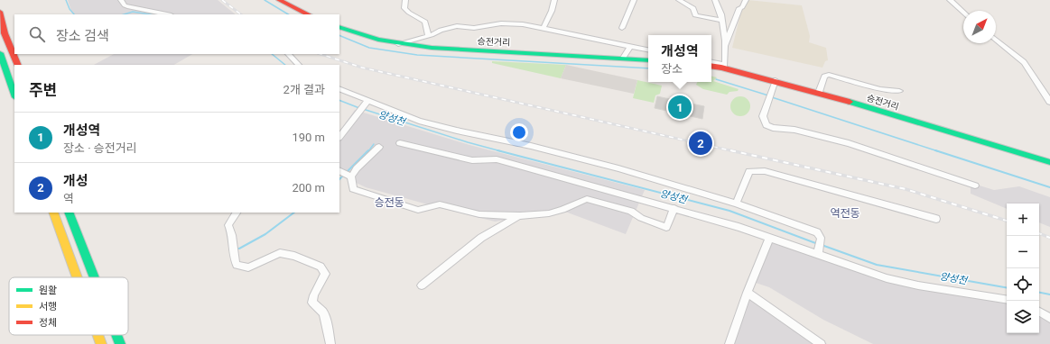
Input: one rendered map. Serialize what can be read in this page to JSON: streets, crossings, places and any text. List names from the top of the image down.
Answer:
{
  "streets": {
    "main road": ["승전거리"]
  },
  "districts": ["승전동", "역전동"],
  "water": ["양성천"],
  "legend": ["원활", "서행", "정체"],
  "north": "top right",
  "page": {
    "search": "장소 검색",
    "popup": ["개성역", "장소"],
    "heading": ["주변", "2개 결과"],
    "pins": ["1", "2"],
    "list": [
      {
        "mark": "1",
        "name": "개성역",
        "note": "장소 · 승전거리",
        "value": "190 m"
      },
      {
        "mark": "2",
        "name": "개성",
        "note": "역",
        "value": "200 m"
      }
    ],
    "map_buttons": ["+", "−"]
  }
}
